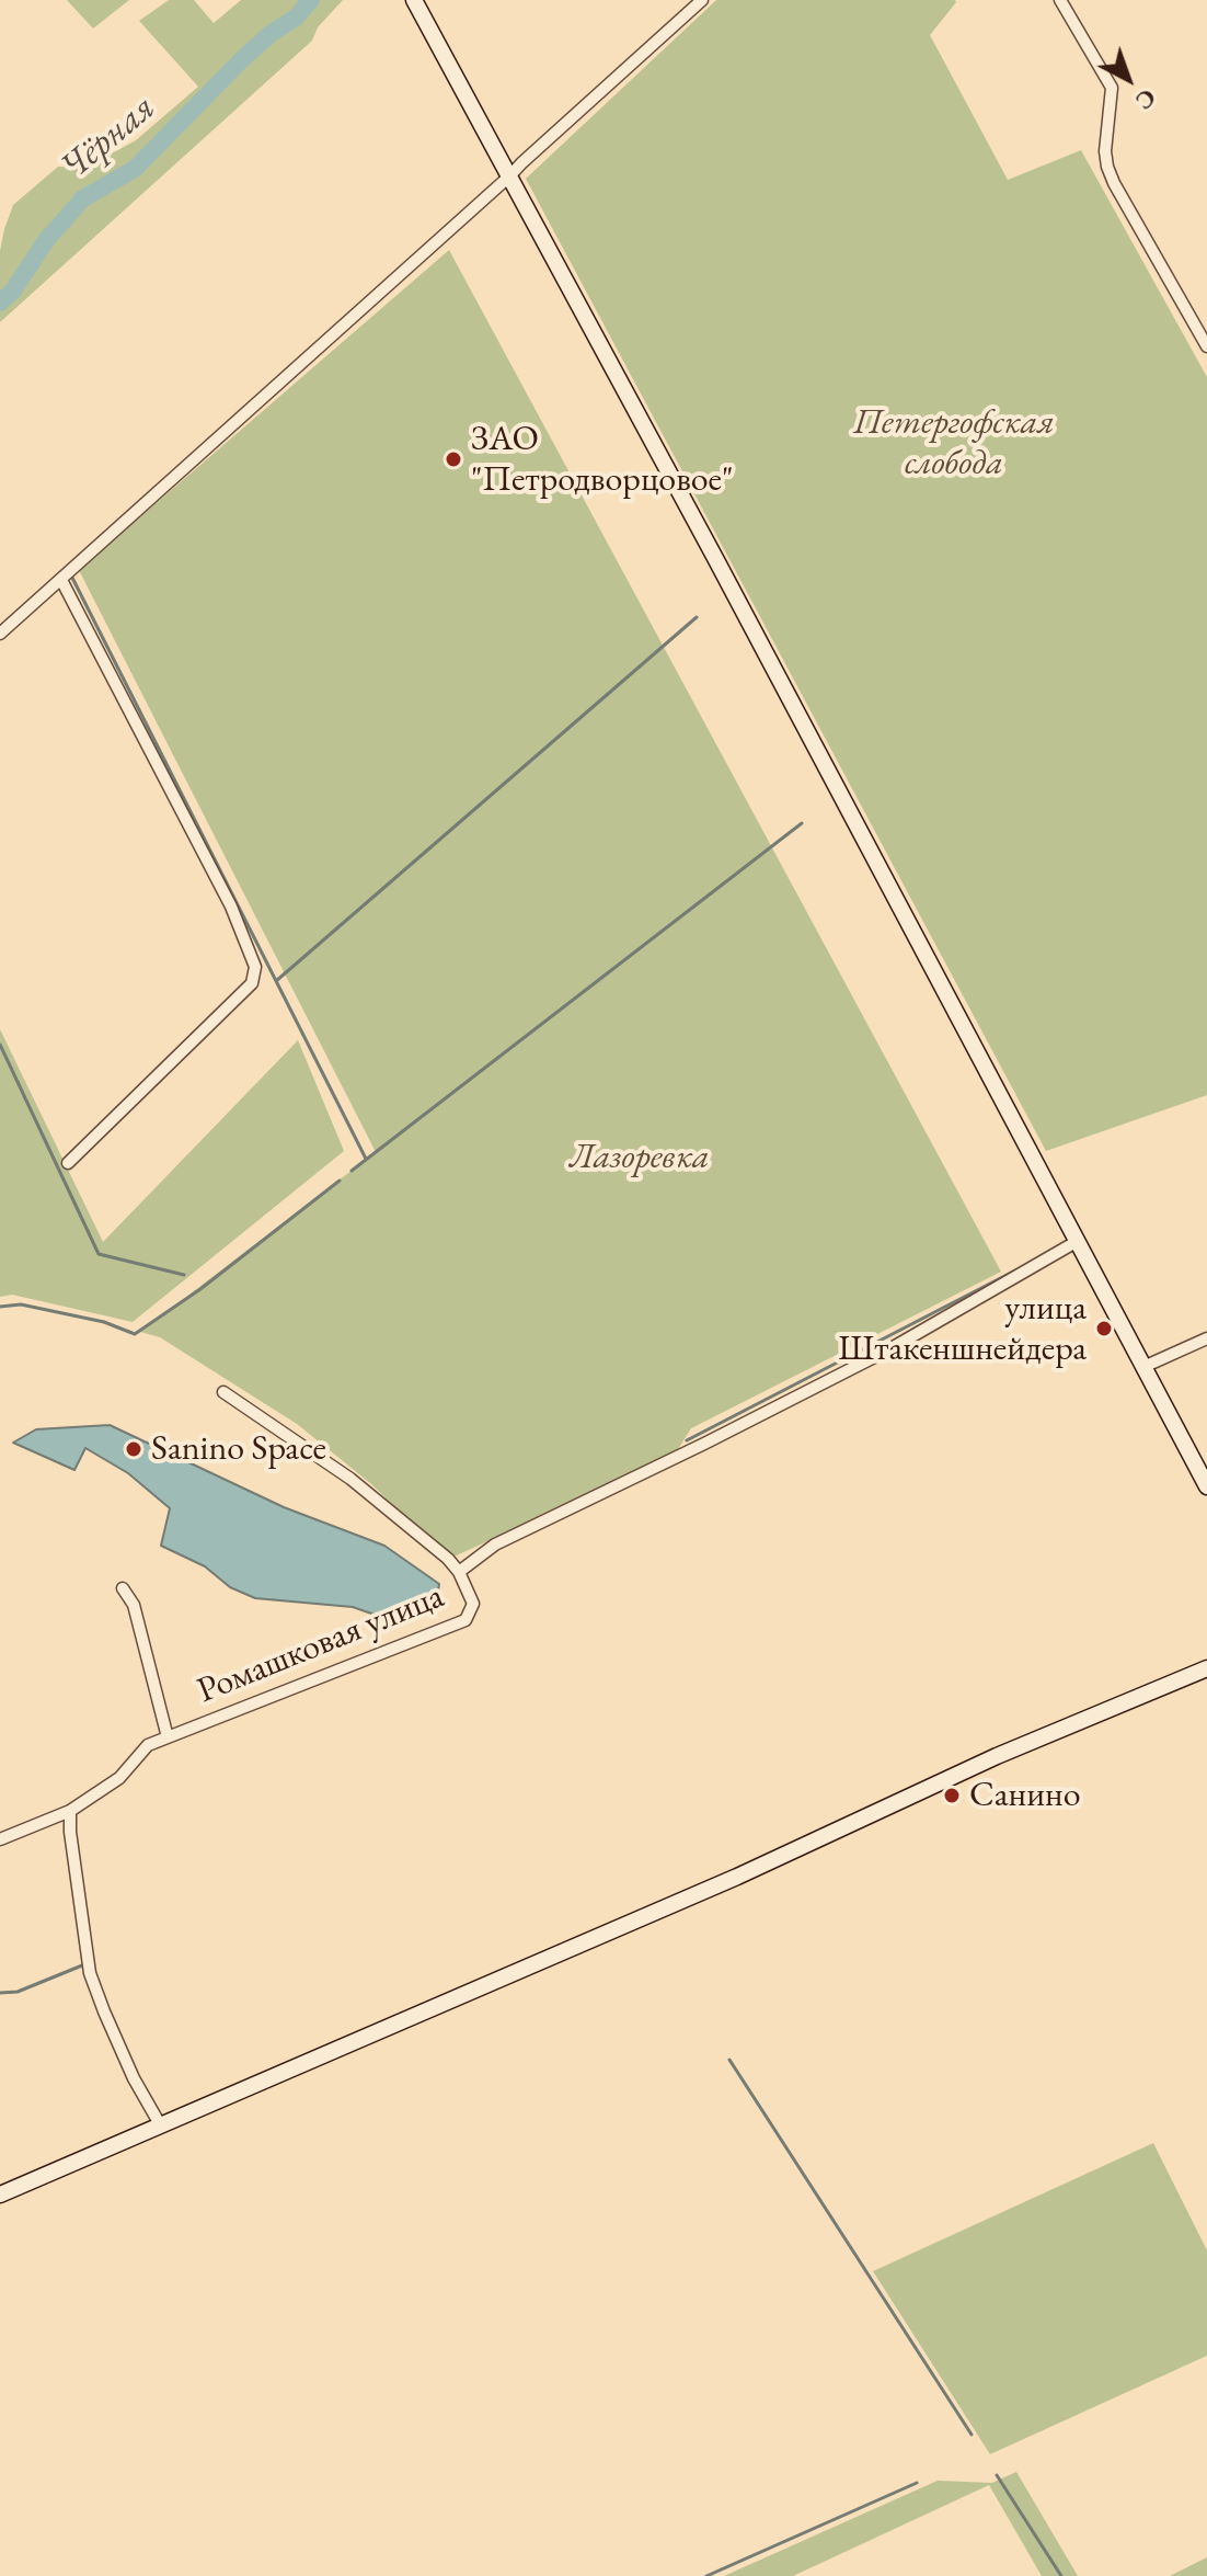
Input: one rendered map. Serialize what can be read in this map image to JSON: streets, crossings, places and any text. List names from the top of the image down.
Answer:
{
  "streets": {
    "street": ["Ромашковая улица"]
  },
  "water": ["Чёрная"],
  "parks": ["Петергофская слобода", "Лазоревка"],
  "places": [
    "ЗАО \"Петродворцовое\"",
    "улица Штакеншнейдера",
    "Sanino Space",
    "Санино"
  ],
  "north": "bottom right"
}
